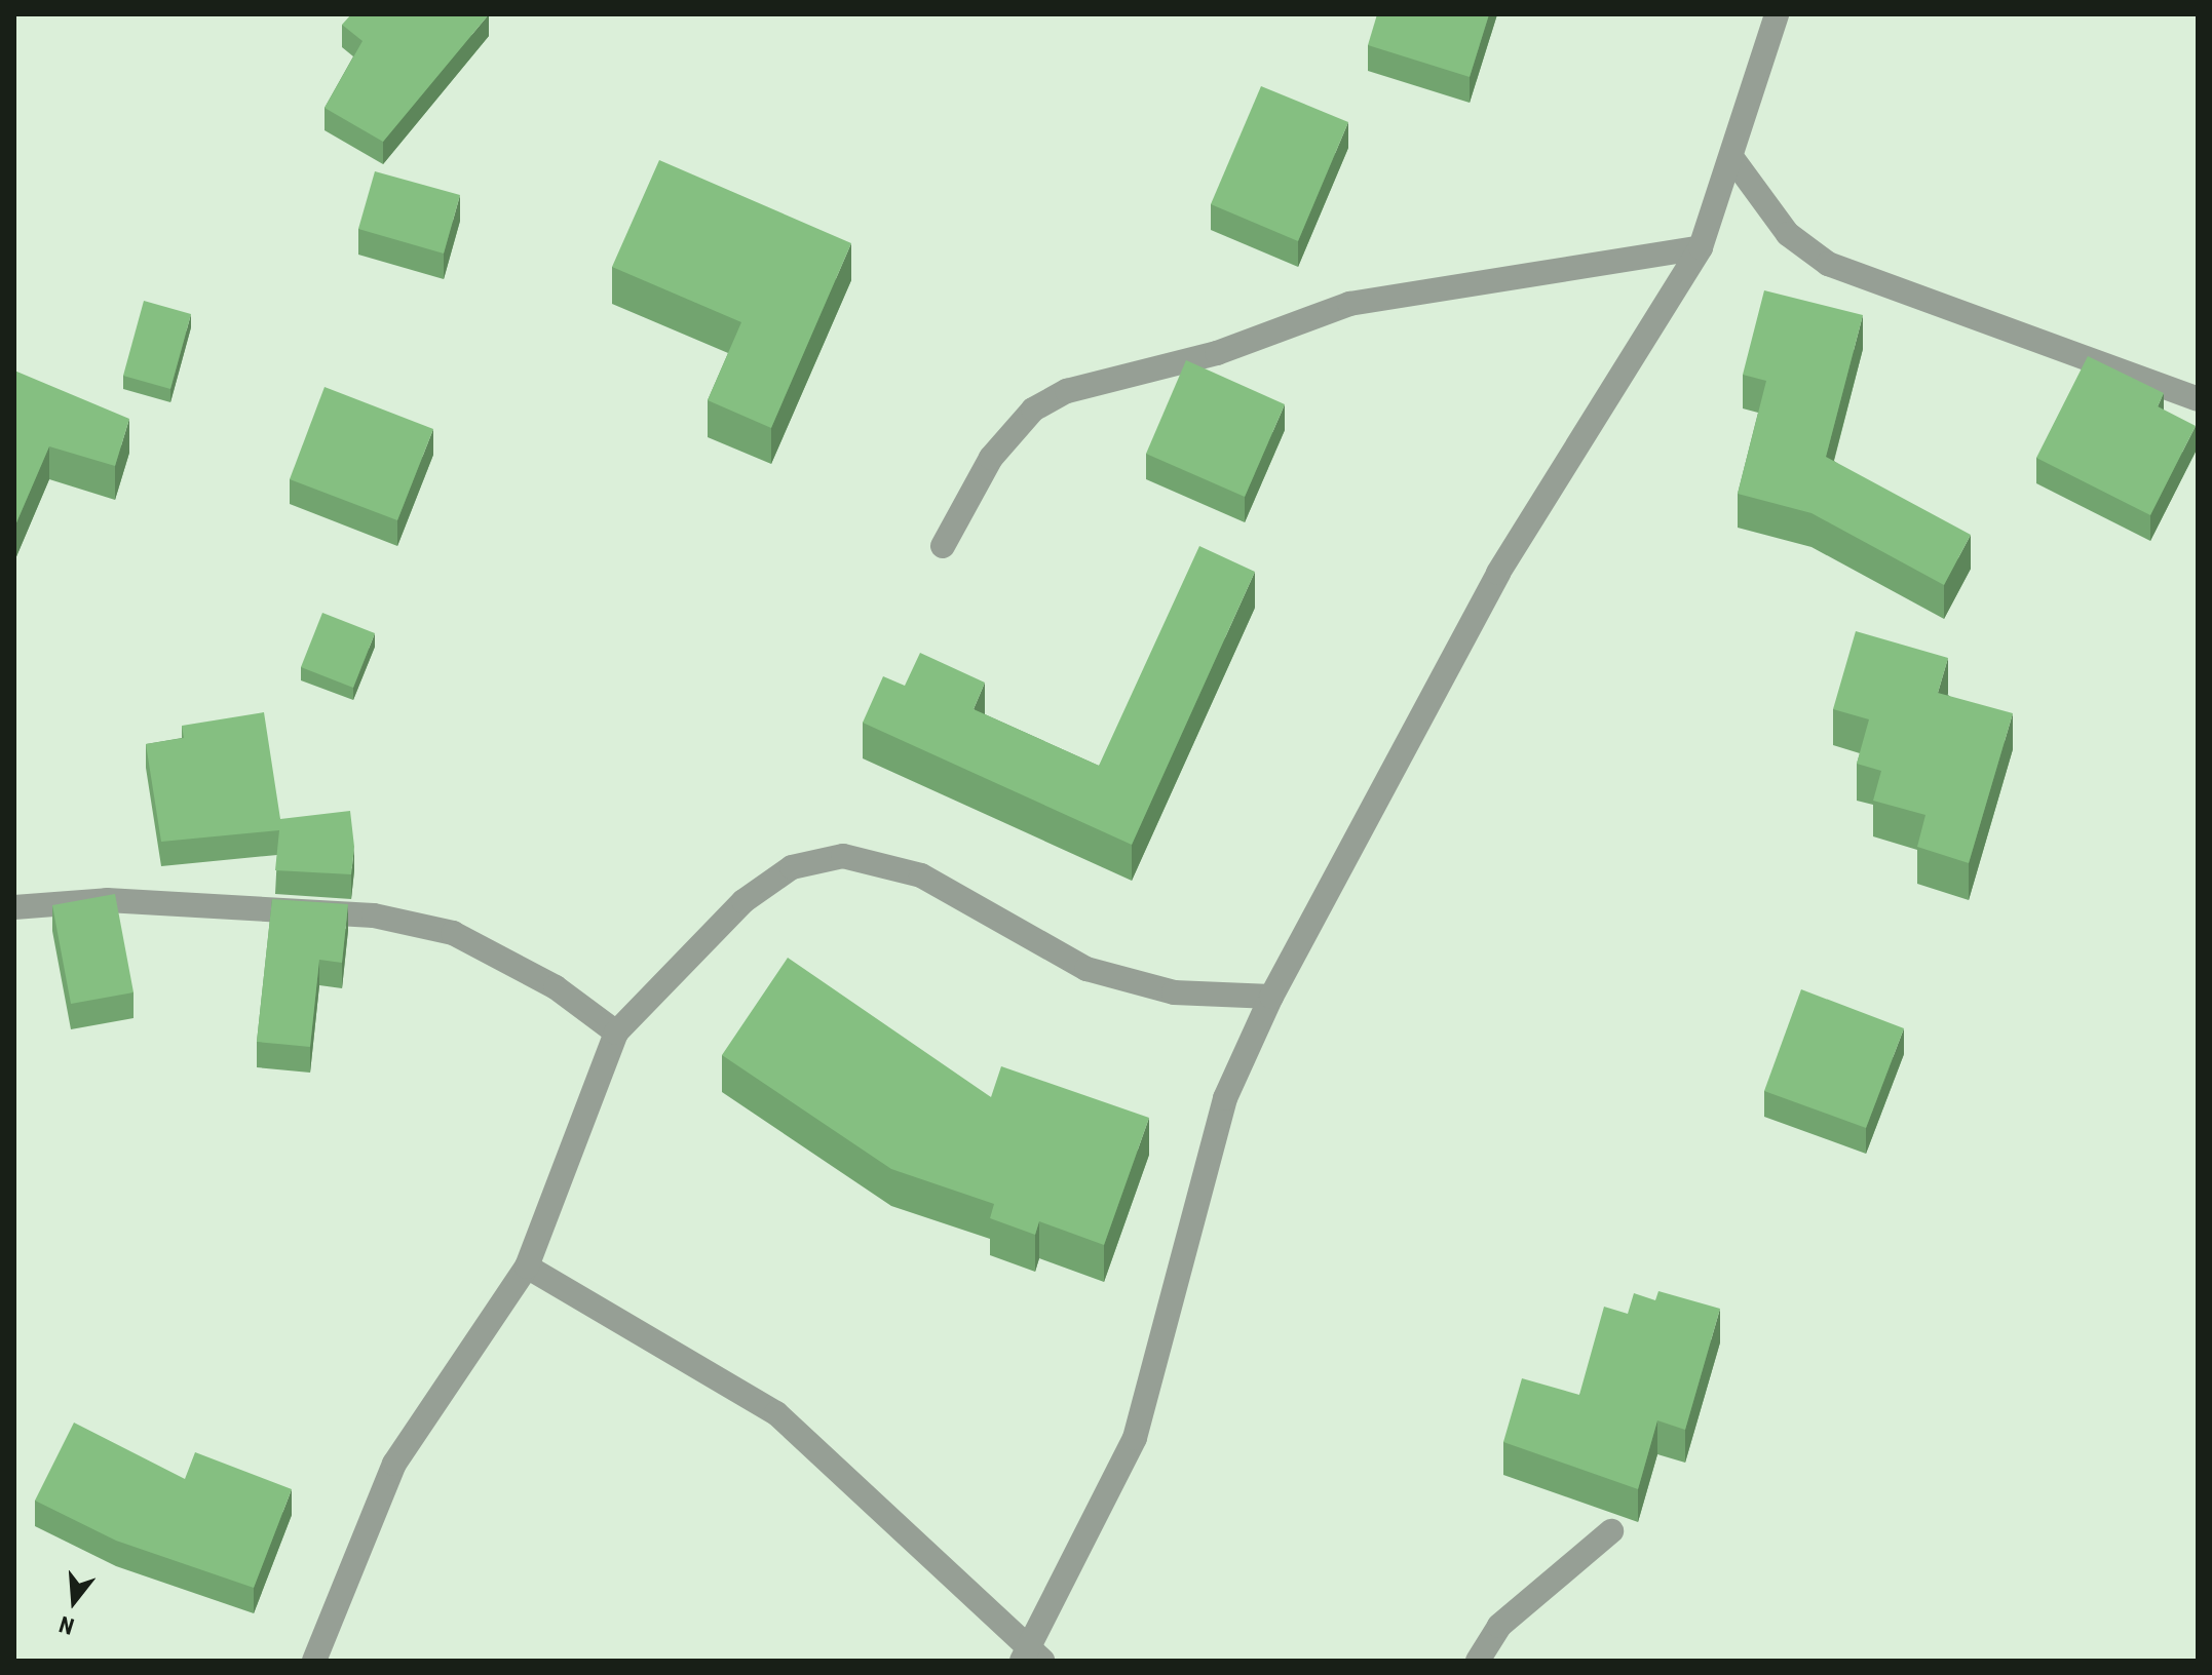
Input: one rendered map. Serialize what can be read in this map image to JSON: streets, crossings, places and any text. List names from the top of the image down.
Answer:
{
  "north": "bottom"
}
